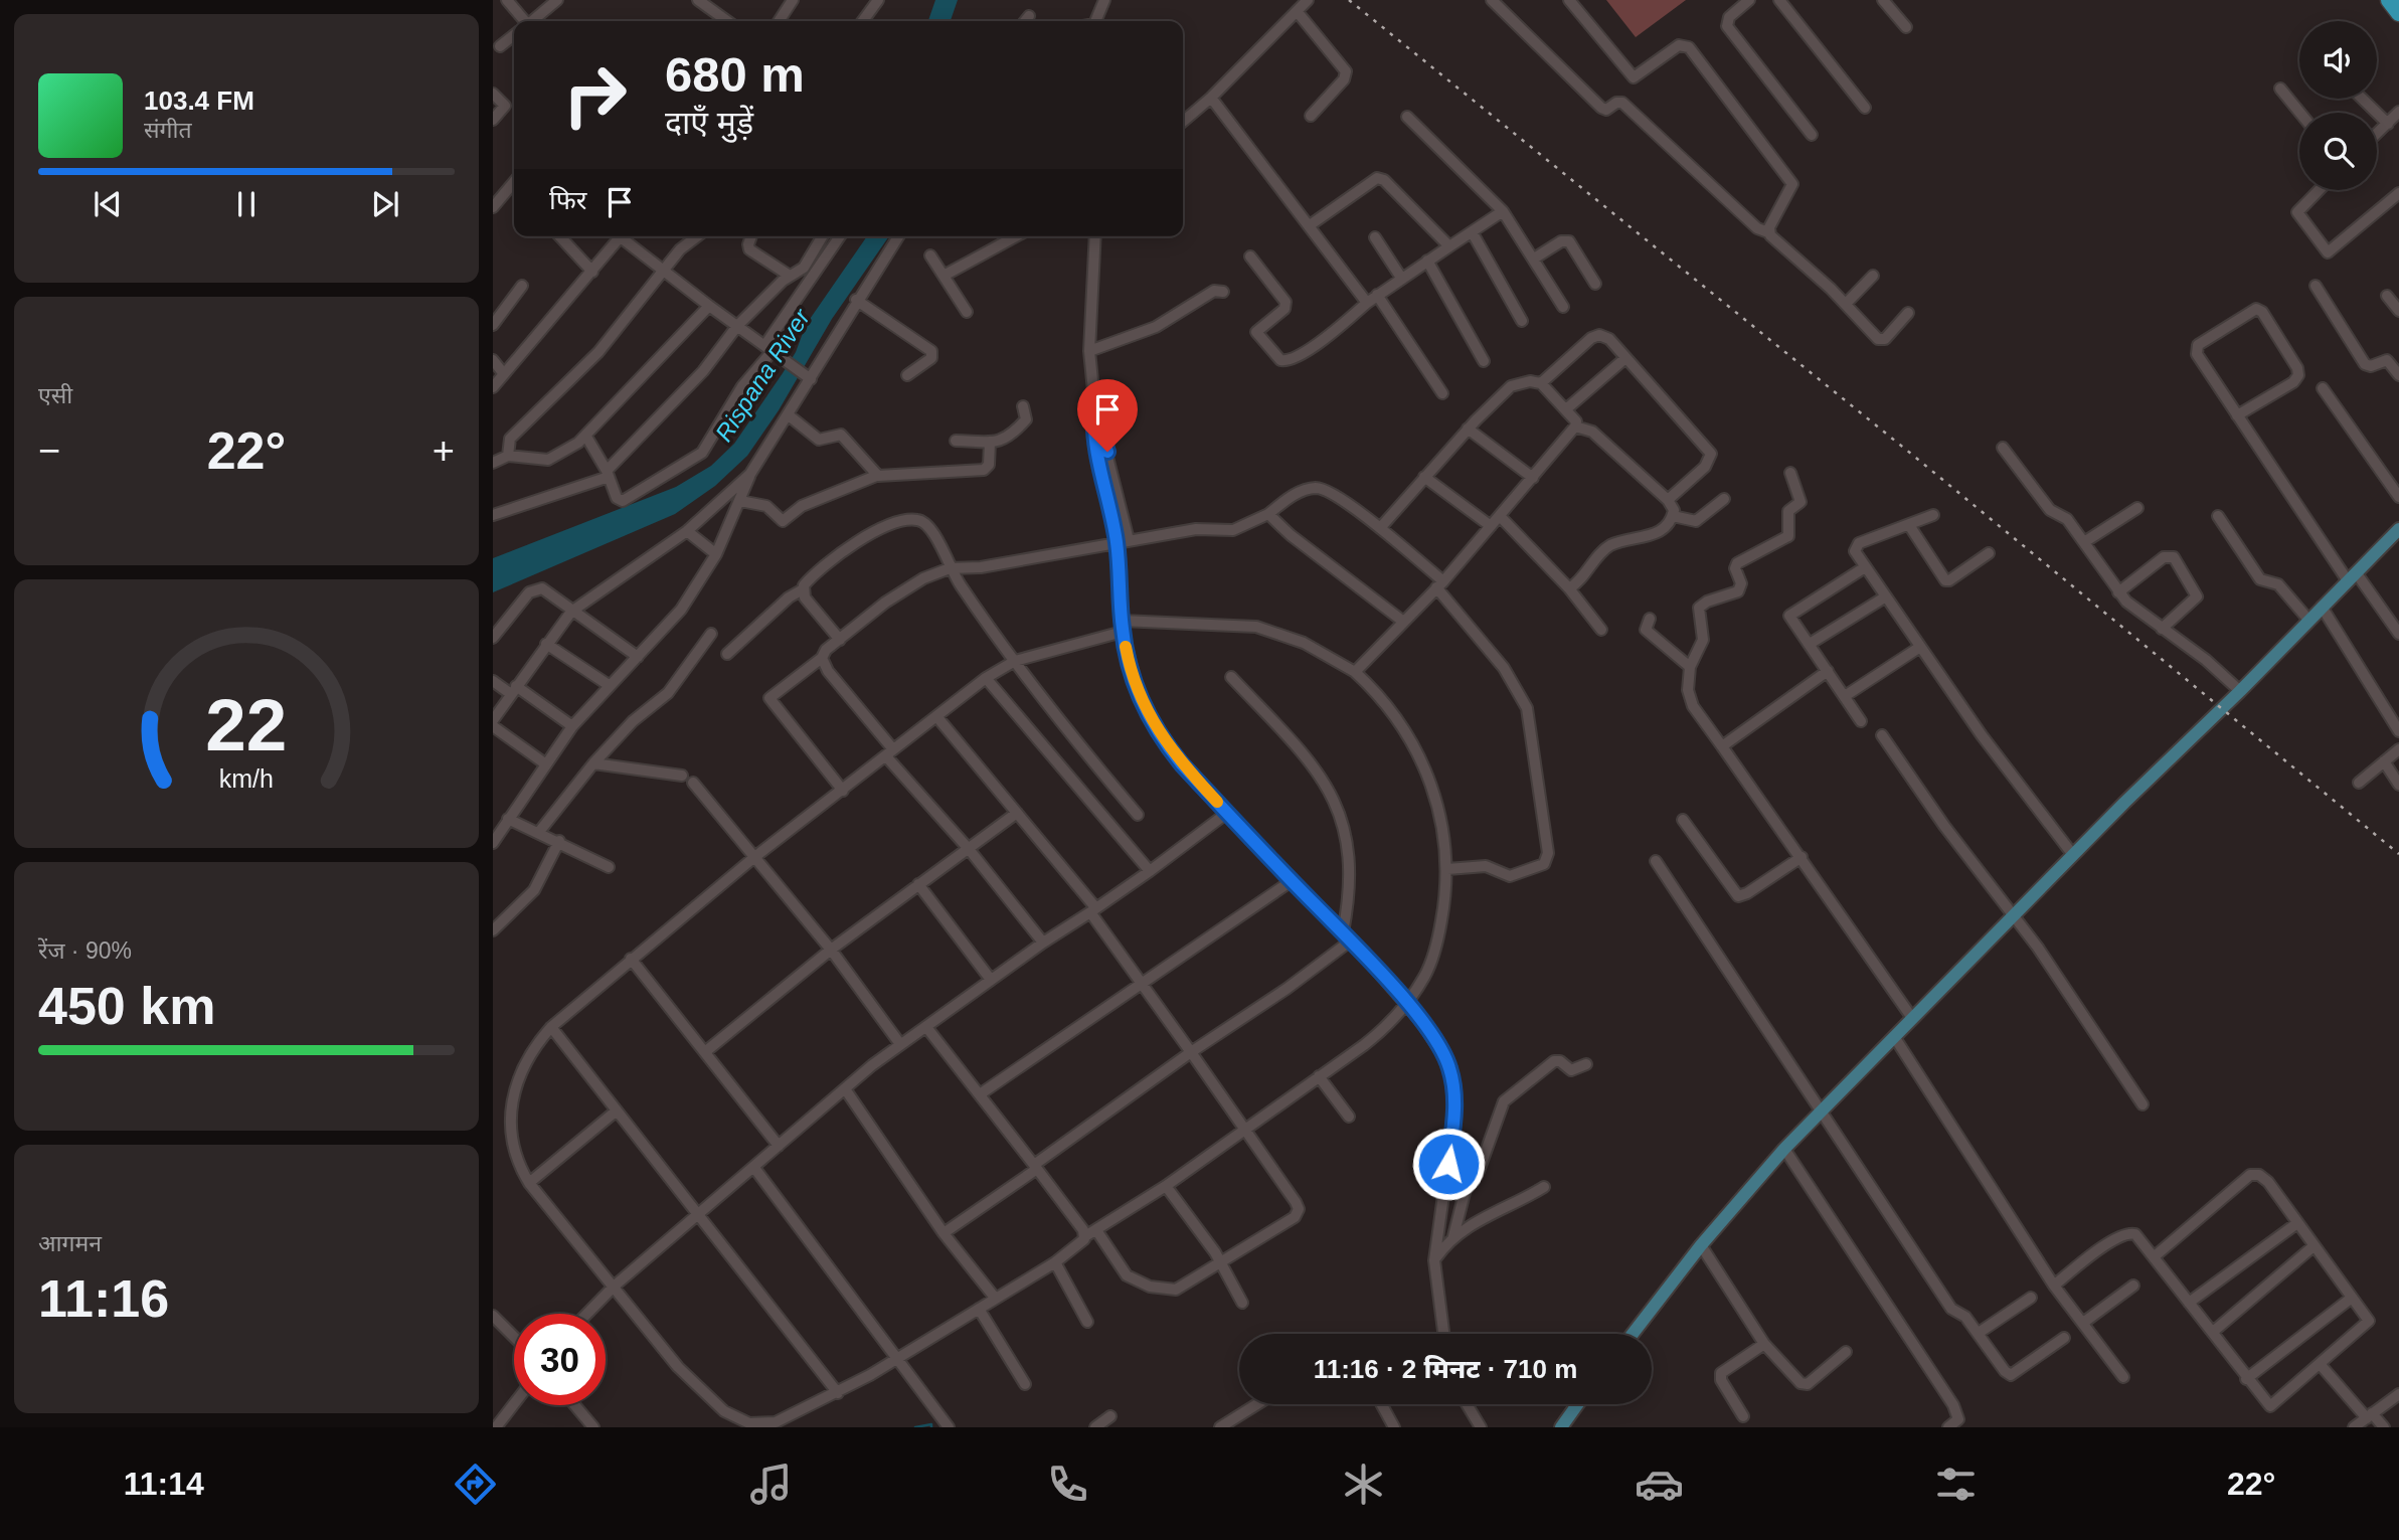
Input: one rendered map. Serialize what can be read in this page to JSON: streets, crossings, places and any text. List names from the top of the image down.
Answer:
{
  "water": ["Rispana River"],
  "page": {
    "turn": ["680 m", "दाएँ मुड़ें"],
    "song": ["103.4 FM", "संगीत"],
    "then": "फिर",
    "tile": [
      "एसी",
      ["रेंज · 90%", "450 km"],
      ["आगमन", "11:16"]
    ],
    "heat": ["−", "22°", "+"],
    "limit": "30",
    "trip": "11:16 · 2 मिनट · 710 m",
    "tabs": ["11:14", "22°"],
    "gauge": ["22", "km/h"]
  }
}
